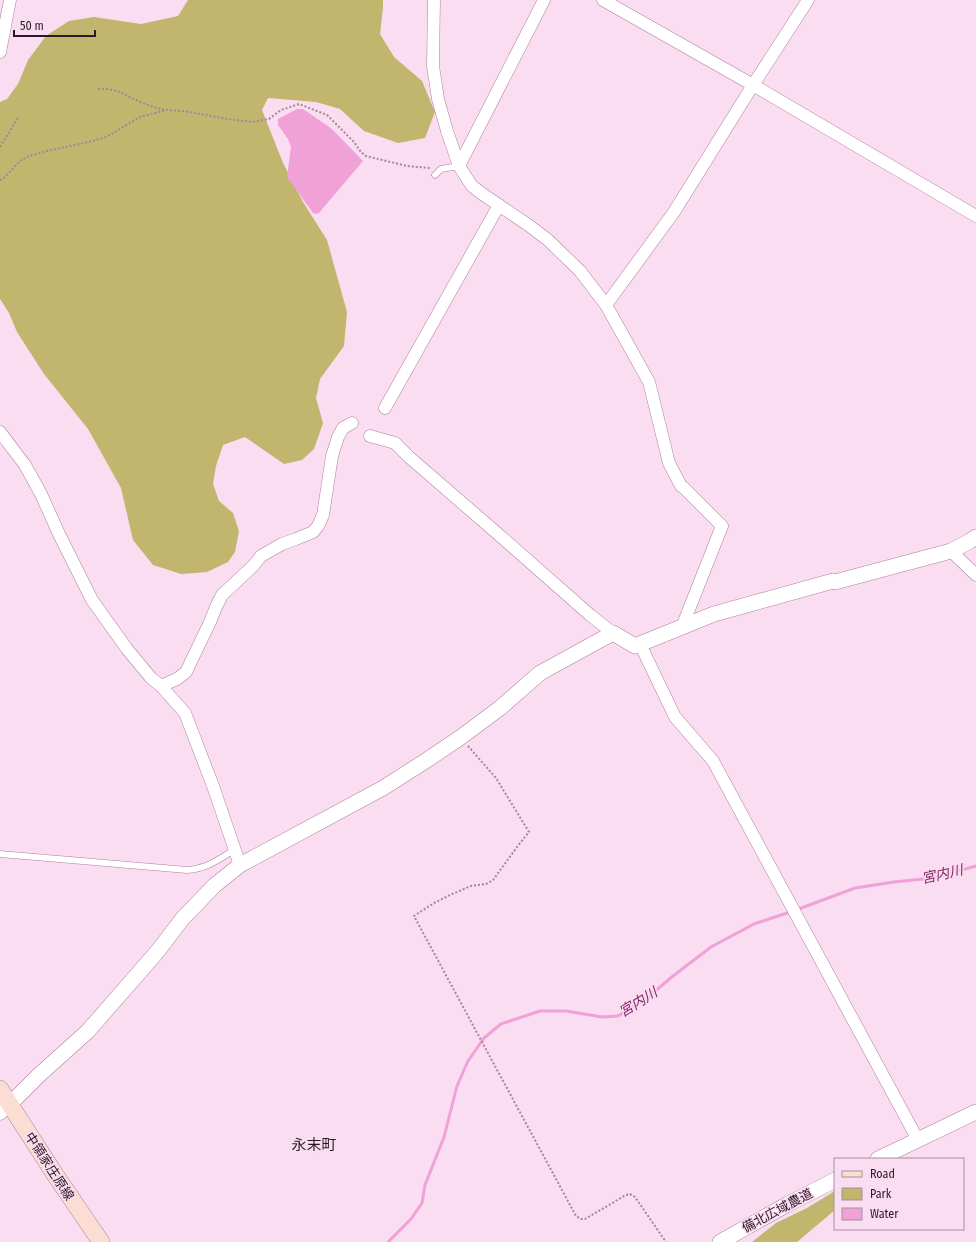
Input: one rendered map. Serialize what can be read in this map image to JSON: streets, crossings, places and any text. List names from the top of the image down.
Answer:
{
  "streets": {
    "main road": ["中領家庄原線"],
    "street": ["備北広域農道"]
  },
  "districts": ["永末町"],
  "water": ["宮内川"],
  "legend": ["Road", "Park", "Water"],
  "scale_bar": "50 m"
}
